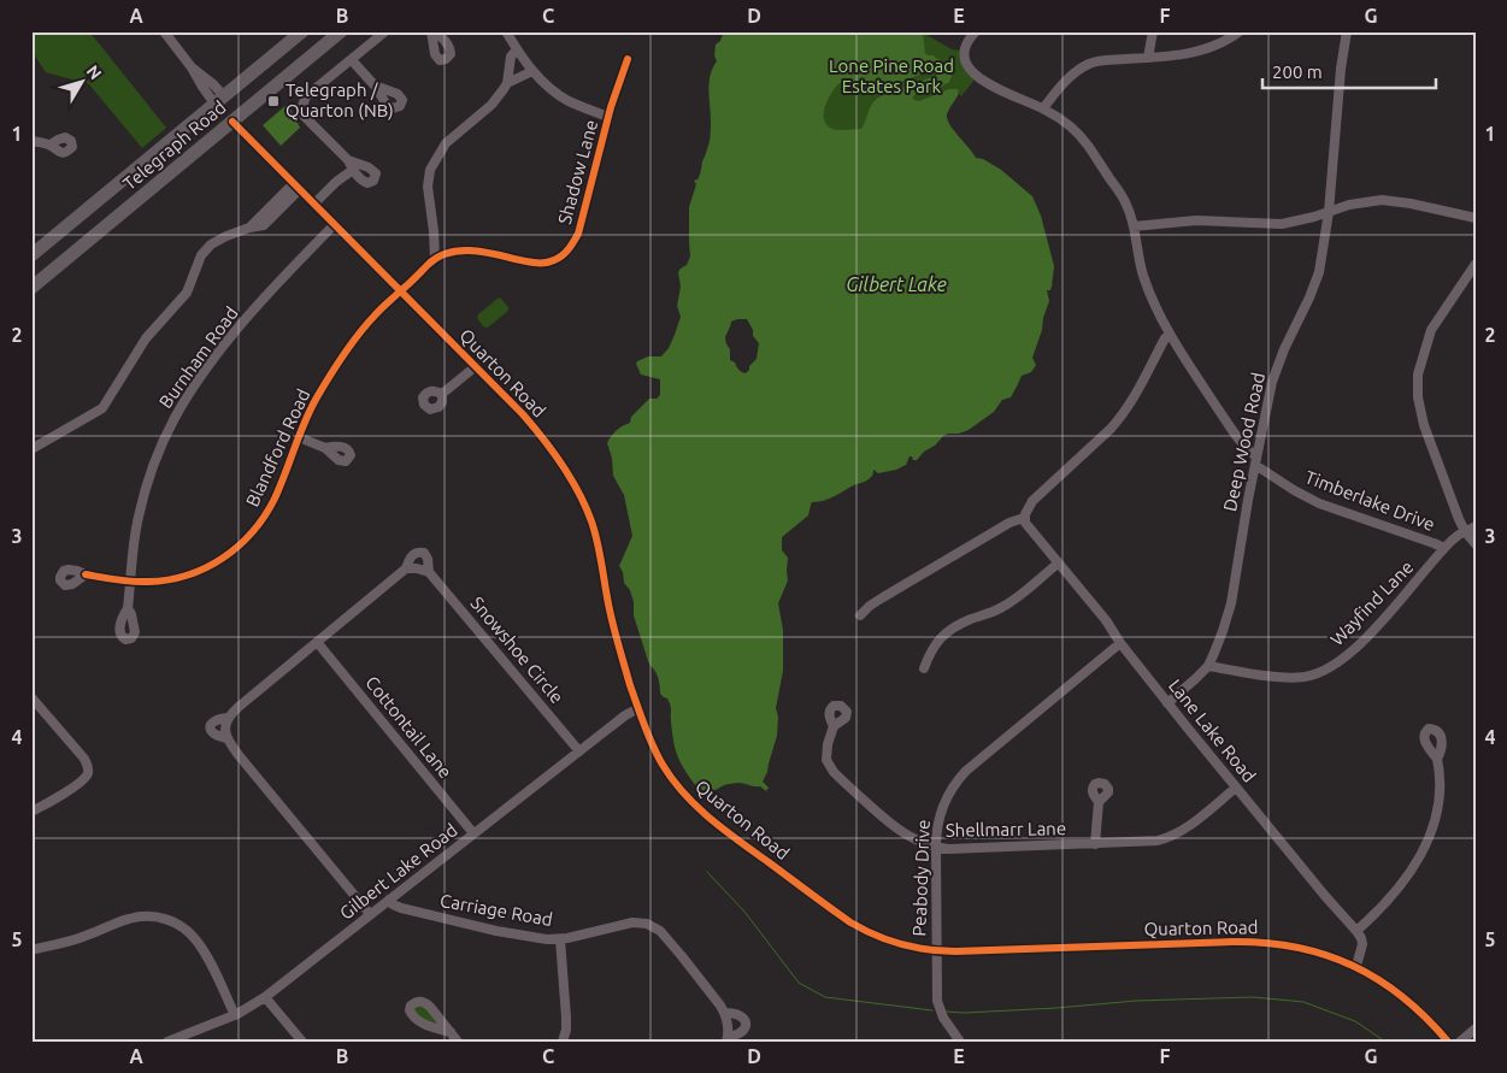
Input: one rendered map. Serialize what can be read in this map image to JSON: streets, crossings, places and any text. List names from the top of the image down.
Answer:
{
  "streets": {
    "highway": ["Telegraph Road"],
    "street": [
      "Shadow Lane",
      "Burnham Road",
      "Quarton Road",
      "Deep Wood Road",
      "Blandford Road",
      "Timberlake Drive",
      "Wayfind Lane",
      "Snowshoe Circle",
      "Cottontail Lane",
      "Lane Lake Road",
      "Shellmarr Lane",
      "Gilbert Lake Road",
      "Peabody Drive",
      "Carriage Road"
    ]
  },
  "crossings": [
    ["Telegraph Road", "Quarton Road"],
    ["Shadow Lane", "Quarton Road"],
    ["Shadow Lane", "Blandford Road"],
    ["Burnham Road", "Quarton Road"],
    ["Burnham Road", "Blandford Road"],
    ["Quarton Road", "Blandford Road"],
    ["Quarton Road", "Gilbert Lake Road"],
    ["Quarton Road", "Peabody Drive"],
    ["Deep Wood Road", "Timberlake Drive"],
    ["Deep Wood Road", "Wayfind Lane"],
    ["Deep Wood Road", "Lane Lake Road"],
    ["Timberlake Drive", "Wayfind Lane"],
    ["Snowshoe Circle", "Cottontail Lane"],
    ["Snowshoe Circle", "Gilbert Lake Road"],
    ["Cottontail Lane", "Gilbert Lake Road"],
    ["Lane Lake Road", "Shellmarr Lane"],
    ["Lane Lake Road", "Peabody Drive"],
    ["Shellmarr Lane", "Peabody Drive"],
    ["Gilbert Lake Road", "Carriage Road"]
  ],
  "water": ["Gilbert Lake"],
  "parks": ["Lone Pine Road Estates Park"],
  "places": {
    "transit": ["Telegraph / Quarton (NB)"]
  },
  "scale_bar": "200 m",
  "north": "top right",
  "grid": {
    "columns": [
      "A",
      "B",
      "C",
      "D",
      "E",
      "F",
      "G"
    ],
    "rows": [
      "1",
      "2",
      "3",
      "4",
      "5"
    ]
  }
}
